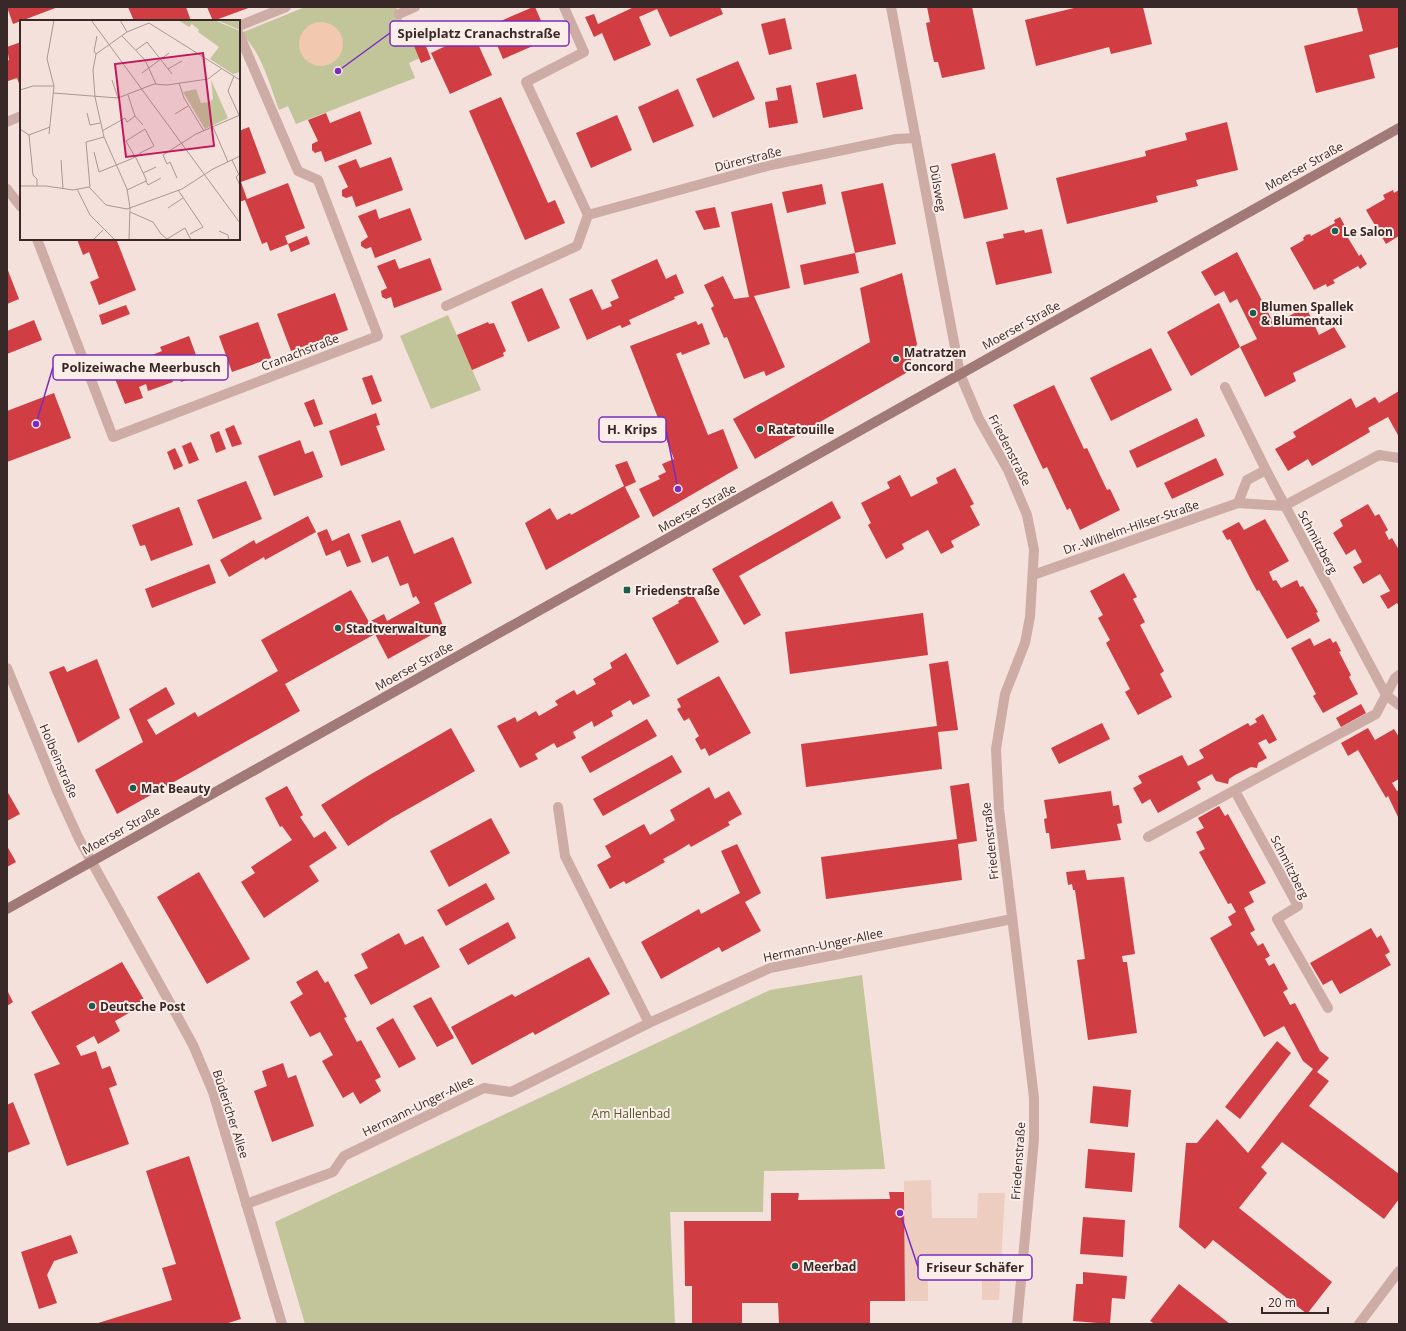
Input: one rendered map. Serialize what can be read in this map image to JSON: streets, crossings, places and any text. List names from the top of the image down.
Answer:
{
  "streets": {
    "main road": ["Moerser Straße"],
    "street": [
      "Dürerstraße",
      "Dülsweg",
      "Cranachstraße",
      "Friedenstraße",
      "Dr.-Wilhelm-Hilser-Straße",
      "Schmitzberg",
      "Holbeinstraße",
      "Hermann-Unger-Allee",
      "Büdericher Allee"
    ]
  },
  "crossings": [
    ["Dürerstraße", "Dülsweg"],
    ["Moerser Straße", "Dülsweg"],
    ["Moerser Straße", "Friedenstraße"],
    ["Moerser Straße", "Holbeinstraße"],
    ["Moerser Straße", "Büdericher Allee"],
    ["Dülsweg", "Friedenstraße"],
    ["Friedenstraße", "Dr.-Wilhelm-Hilser-Straße"],
    ["Friedenstraße", "Hermann-Unger-Allee"],
    ["Dr.-Wilhelm-Hilser-Straße", "Schmitzberg"],
    ["Holbeinstraße", "Büdericher Allee"],
    ["Hermann-Unger-Allee", "Büdericher Allee"]
  ],
  "parks": ["Am Hallenbad"],
  "places": {
    "other": [
      "Spielplatz Cranachstraße",
      "Le Salon",
      "Blumen Spallek & Blumentaxi",
      "Matratzen Concord",
      "Polizeiwache Meerbusch",
      "Ratatouille",
      "H. Krips",
      "Stadtverwaltung",
      "Mat Beauty",
      "Deutsche Post",
      "Friseur Schäfer",
      "Meerbad"
    ],
    "transit": ["Friedenstraße"]
  },
  "scale_bar": "20 m"
}
